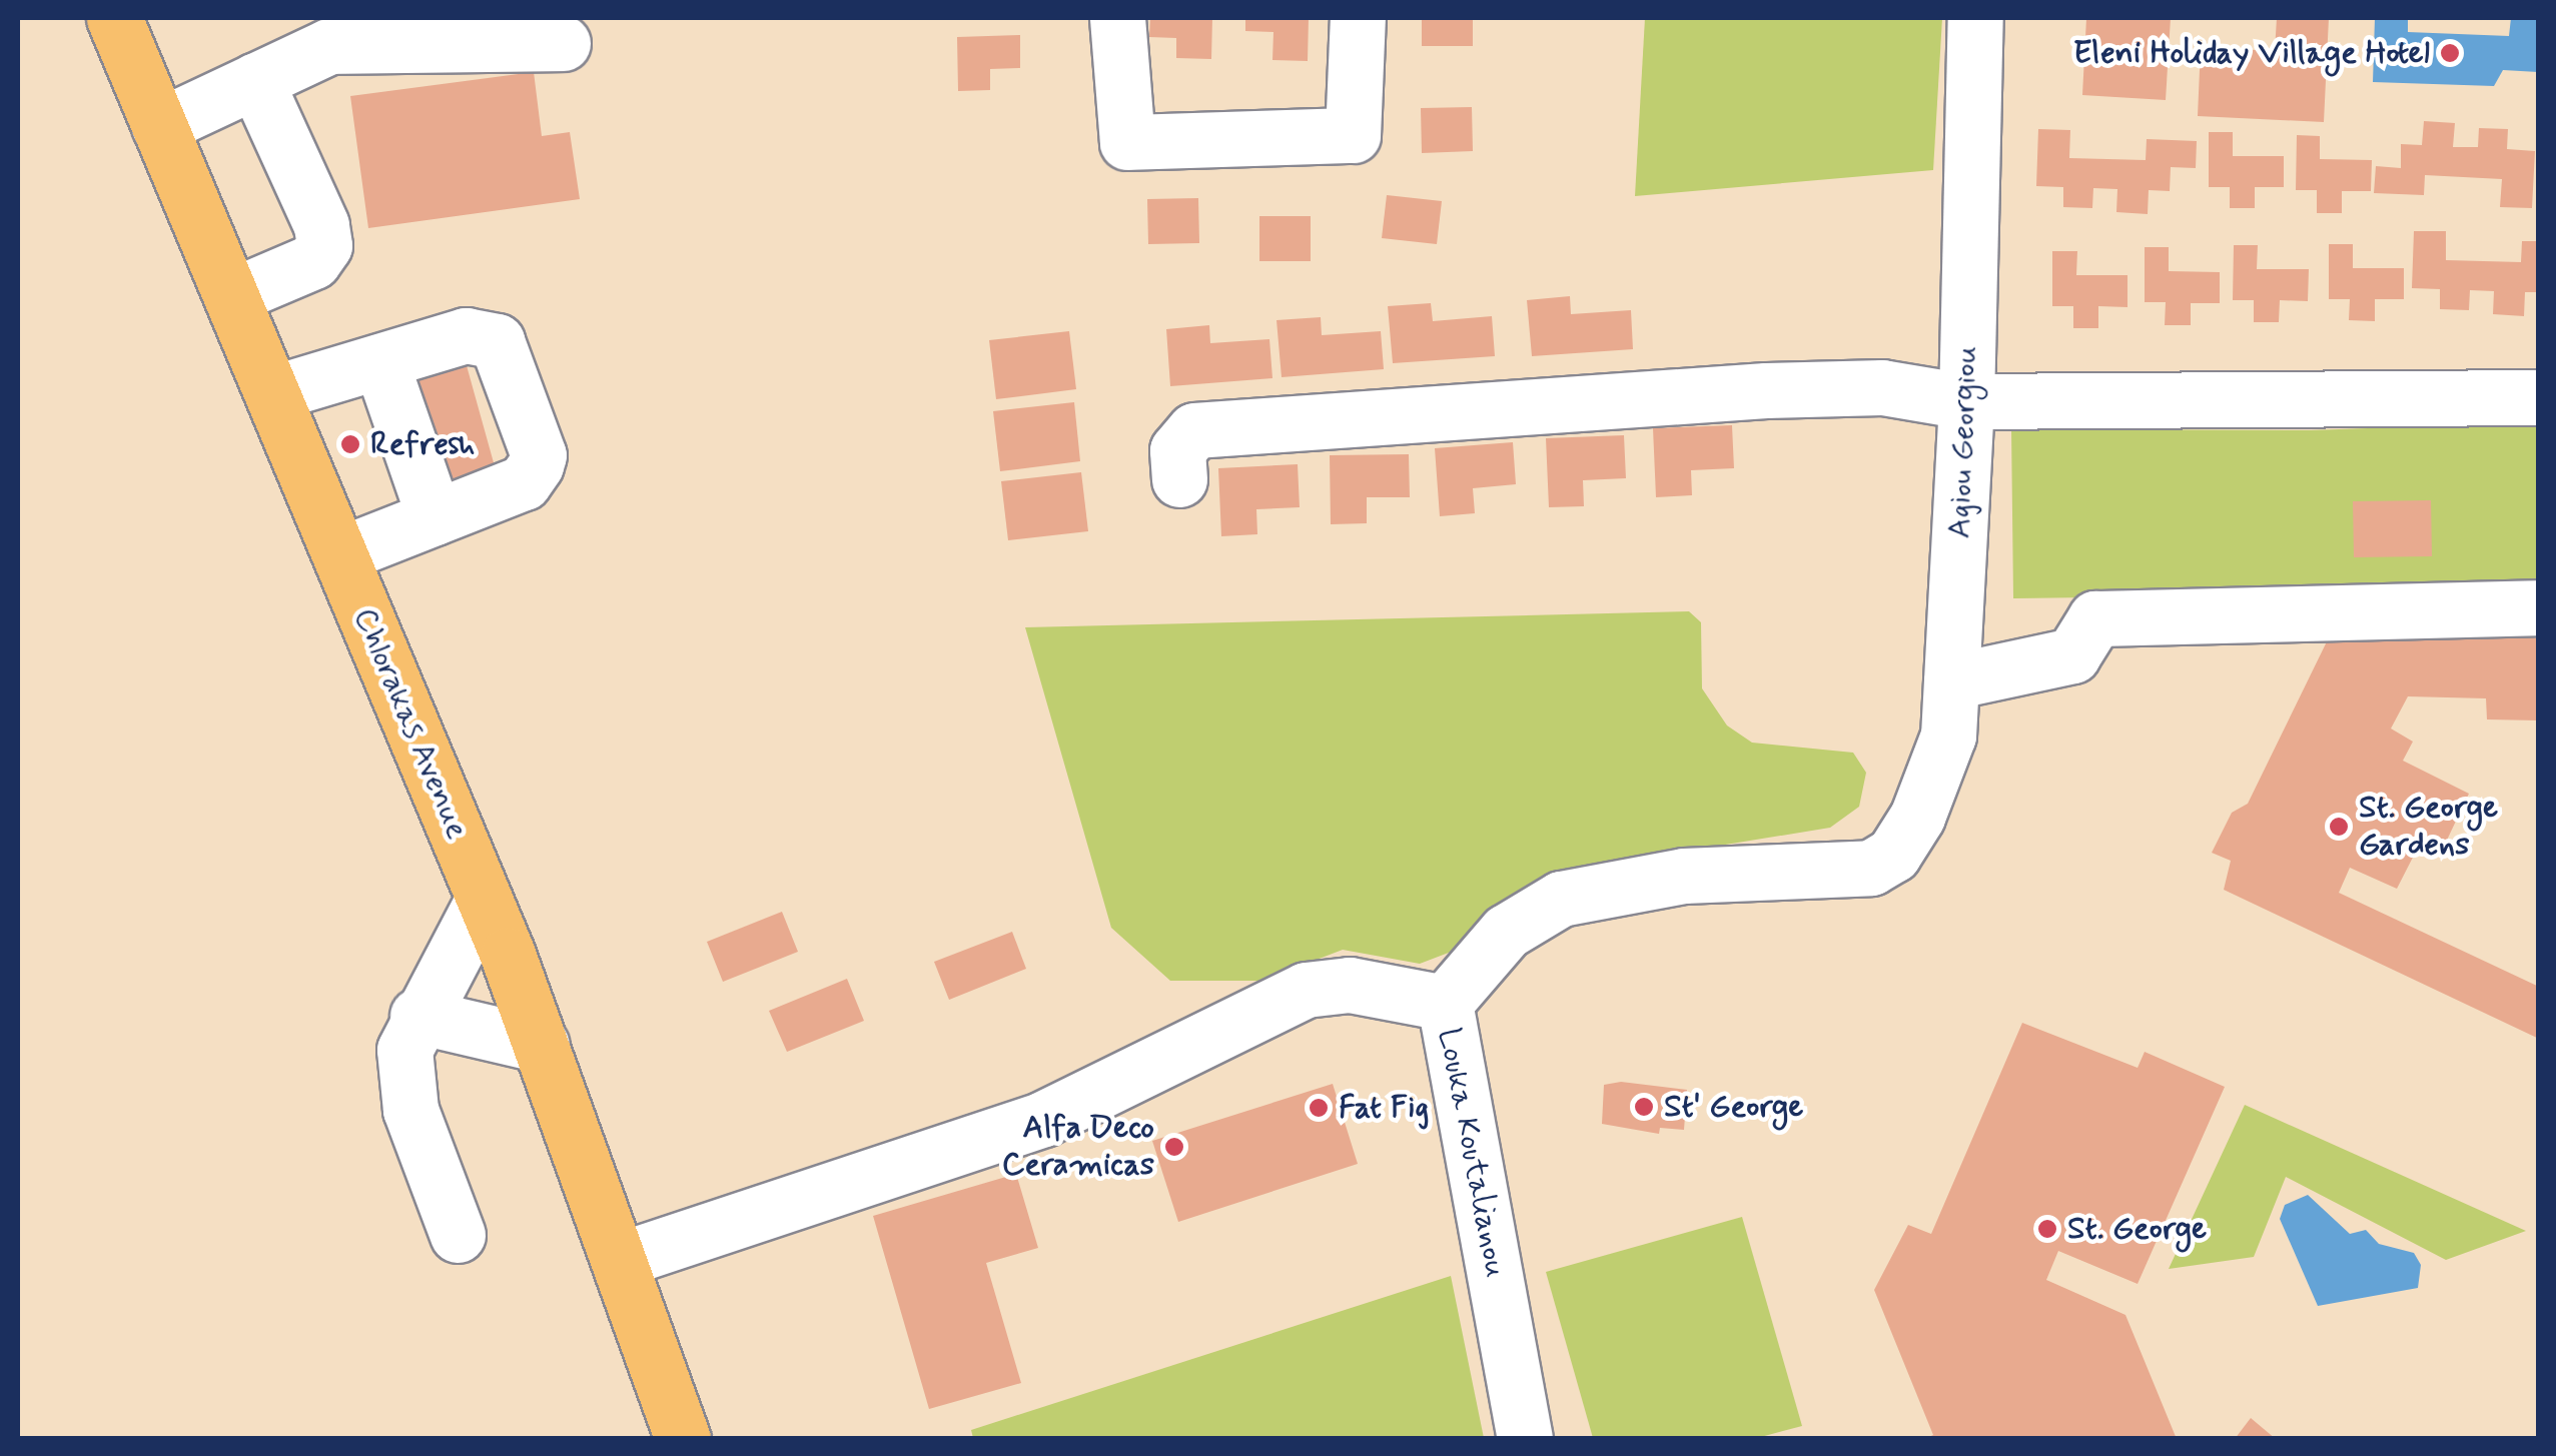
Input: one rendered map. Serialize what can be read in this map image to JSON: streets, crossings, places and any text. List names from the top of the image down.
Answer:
{
  "streets": {
    "main road": ["Chlorakas Avenue"],
    "street": ["Agiou Georgiou", "Louka Koutalianou"]
  },
  "crossings": [
    ["Agiou Georgiou", "Louka Koutalianou"]
  ],
  "places": [
    "Eleni Holiday Village Hotel",
    "Refresh",
    "St. George Gardens",
    "St' George",
    "Fat Fig",
    "Alfa Deco Ceramicas",
    "St. George"
  ]
}
